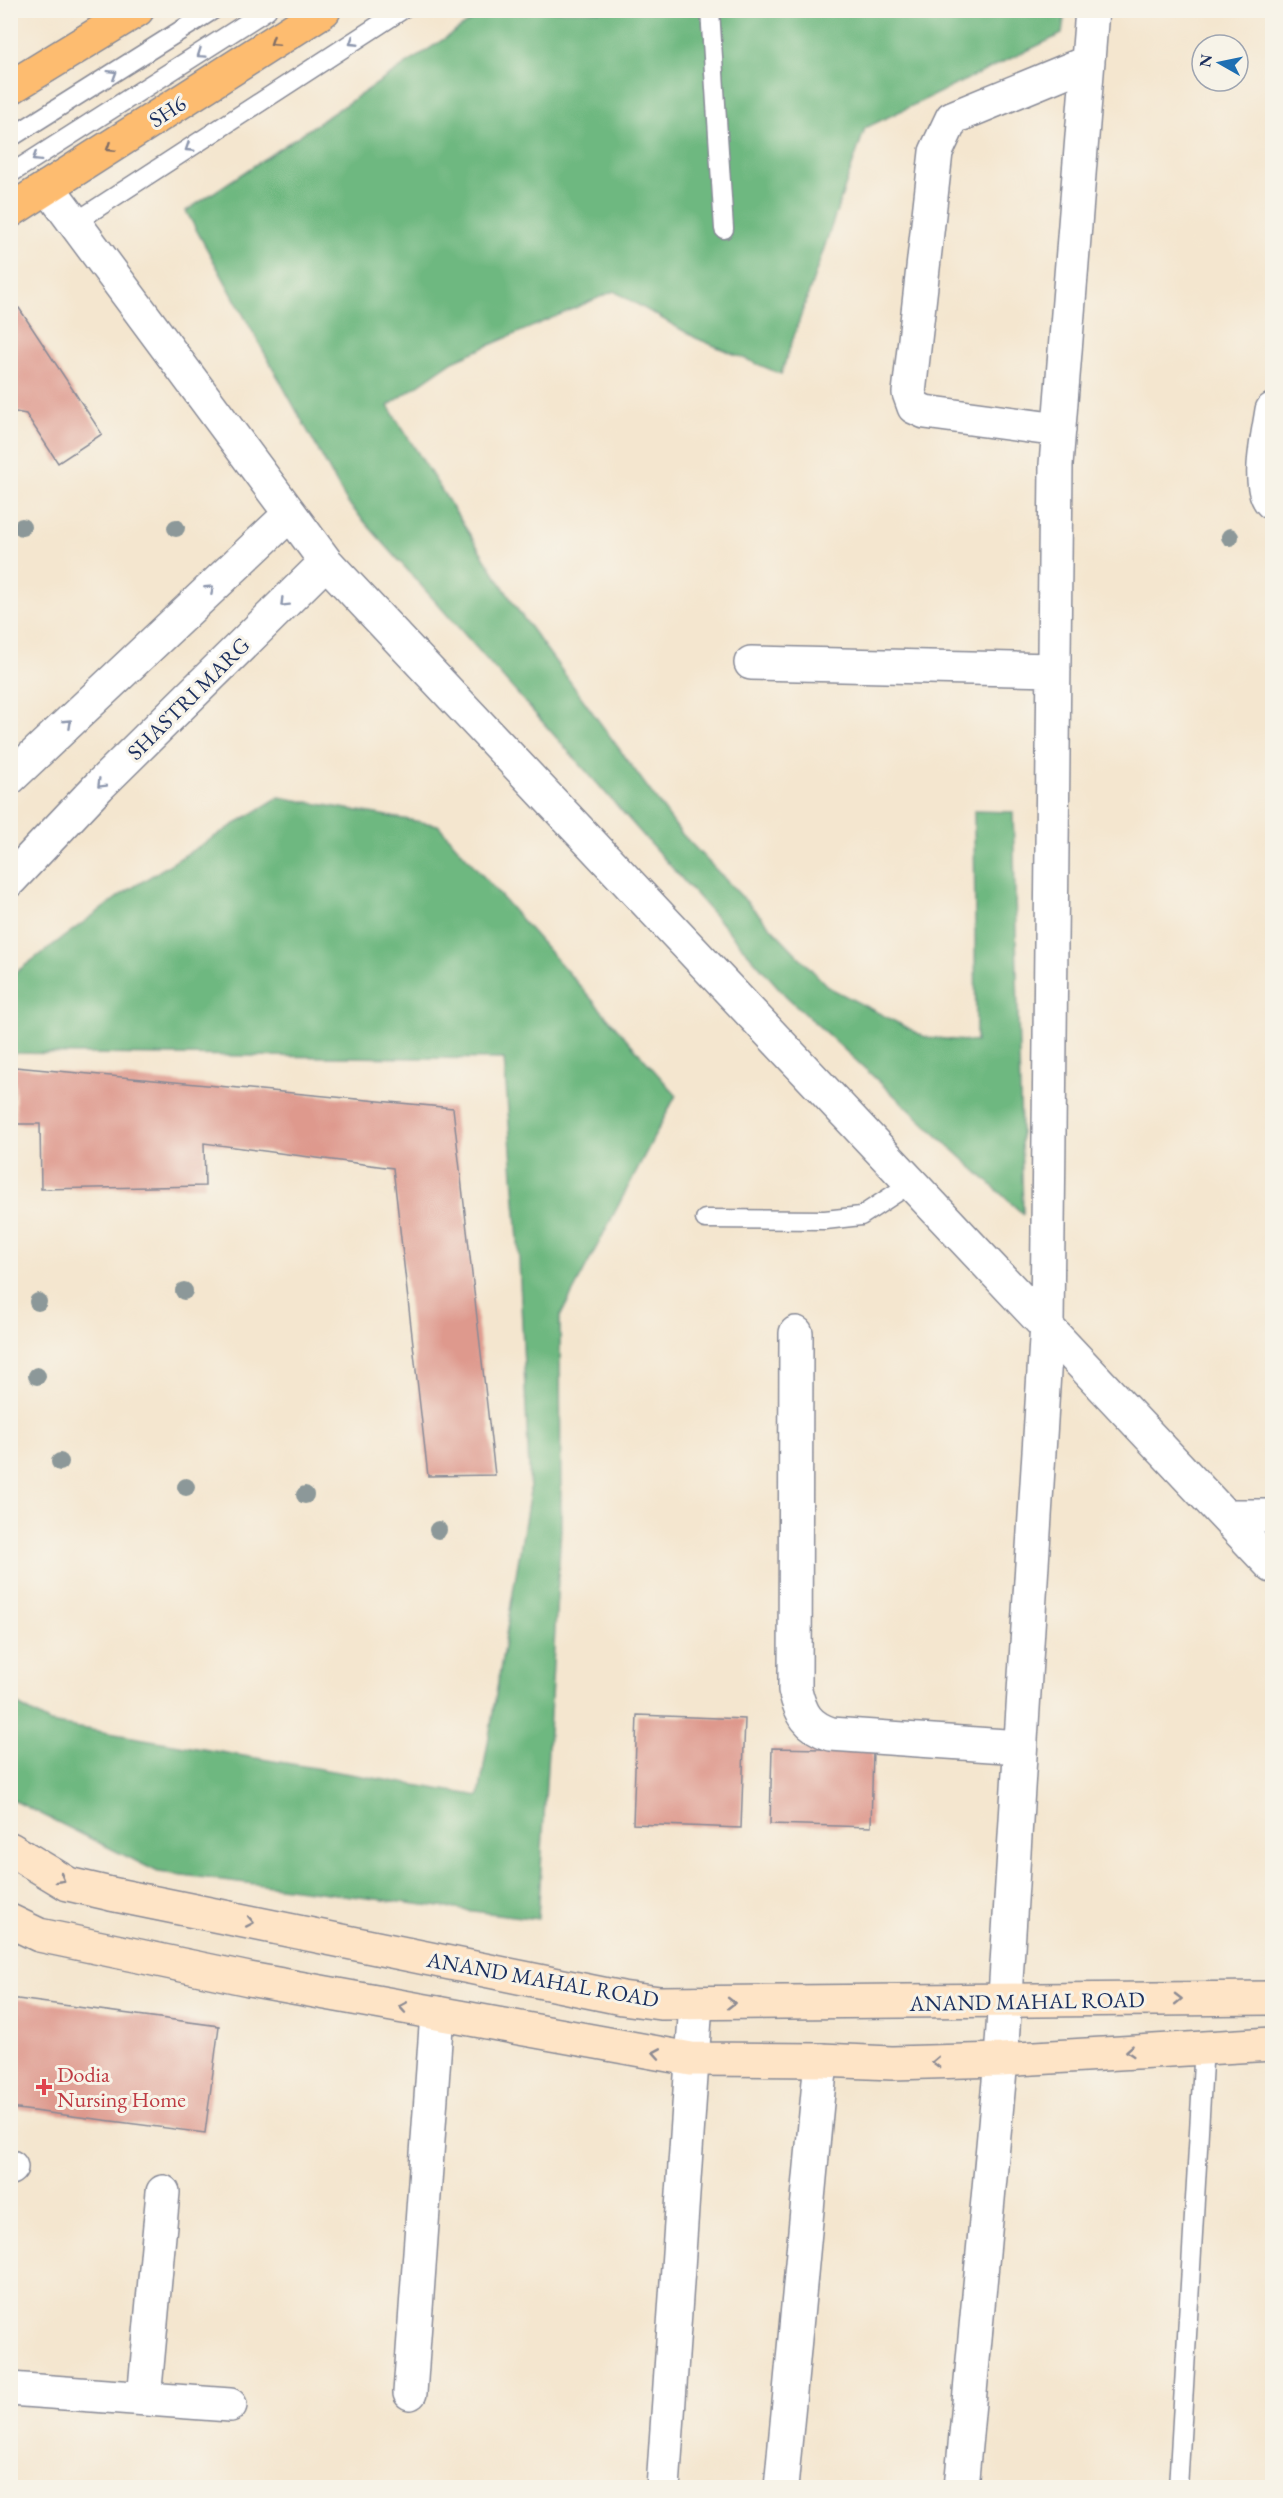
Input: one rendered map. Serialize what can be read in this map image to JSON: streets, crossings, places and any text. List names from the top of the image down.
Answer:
{
  "streets": {
    "main road": ["SH6", "ANAND MAHAL ROAD"],
    "street": ["SHASTRI MARG"]
  },
  "places": {
    "health": ["Dodia Nursing Home"]
  },
  "north": "left"
}
